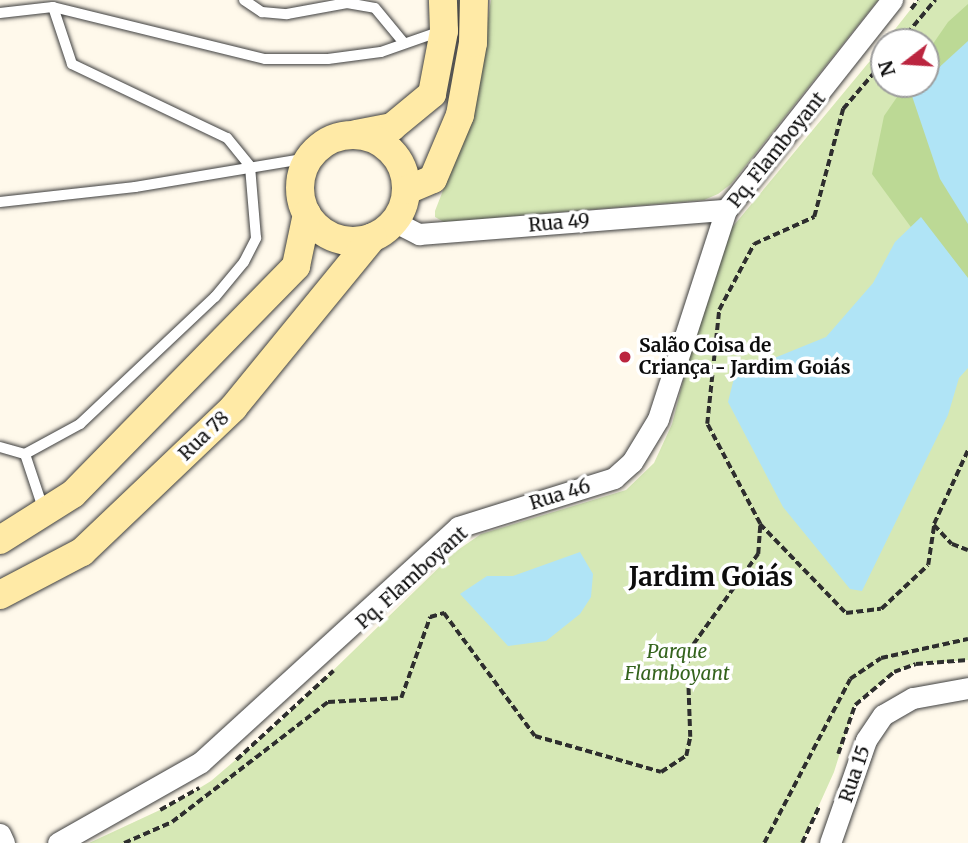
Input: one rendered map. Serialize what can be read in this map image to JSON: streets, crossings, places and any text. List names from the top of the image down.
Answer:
{
  "streets": {
    "main road": ["Rua 78"],
    "street": ["Rua 49", "Rua 46", "Rua 15"]
  },
  "crossings": [
    ["Rua 49", "Rua 78"],
    ["Rua 49", "Rua 46"]
  ],
  "districts": ["Jardim Goiás"],
  "parks": ["Parque Flamboyant"],
  "places": ["Salão Coisa de Criança - Jardim Goiás"],
  "north": "left"
}
